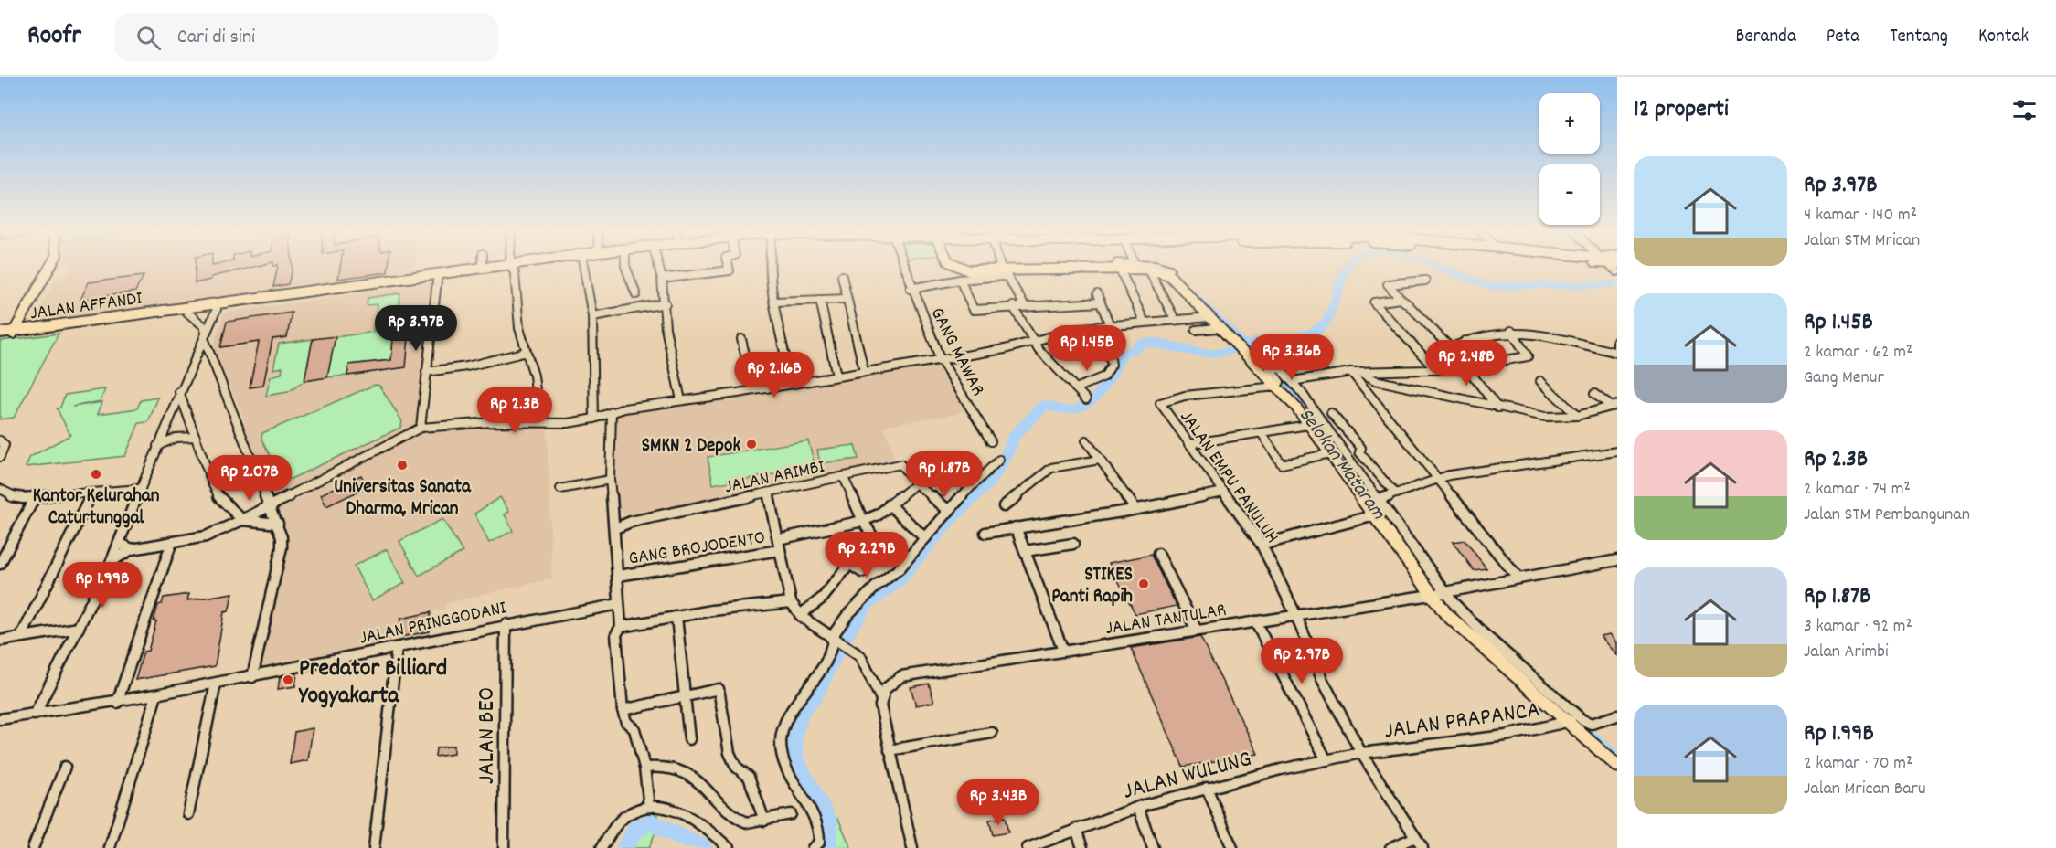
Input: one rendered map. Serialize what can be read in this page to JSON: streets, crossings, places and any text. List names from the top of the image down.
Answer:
{
  "streets": {
    "main road": ["JALAN AFFANDI"],
    "street": [
      "GANG MAWAR",
      "JALAN ARIMBI",
      "JALAN EMPU PANULUH",
      "GANG BROJODENTO",
      "JALAN TANTULAR",
      "JALAN PRINGGODANI",
      "JALAN PRAPANCA",
      "JALAN BEO",
      "JALAN WULUNG"
    ]
  },
  "crossings": [
    ["JALAN EMPU PANULUH", "JALAN TANTULAR"],
    ["JALAN EMPU PANULUH", "JALAN PRAPANCA"],
    ["JALAN EMPU PANULUH", "JALAN WULUNG"],
    ["JALAN PRINGGODANI", "JALAN BEO"],
    ["JALAN PRAPANCA", "JALAN WULUNG"]
  ],
  "water": ["Selokan Mataram"],
  "places": [
    "SMKN 2 Depok",
    "Universitas Sanata Dharma, Mrican",
    "Kantor Kelurahan Caturtunggal",
    "STIKES Panti Rapih",
    "Predator Billiard Yogyakarta"
  ],
  "page": {
    "header": "Roofr",
    "search": "Cari di sini",
    "nav": [
      "Beranda",
      "Peta",
      "Tentang",
      "Kontak"
    ],
    "heading": "12 properti",
    "map_buttons": ["+", "−"],
    "list": [
      {
        "name": "Rp 3.97B",
        "note": "4 kamar · 140 m² · Jalan STM Mrican"
      },
      {
        "name": "Rp 1.45B",
        "note": "2 kamar · 62 m² · Gang Menur"
      },
      {
        "name": "Rp 2.3B",
        "note": "2 kamar · 74 m² · Jalan STM Pembangunan"
      },
      {
        "name": "Rp 1.87B",
        "note": "3 kamar · 92 m² · Jalan Arimbi"
      },
      {
        "name": "Rp 1.99B",
        "note": "2 kamar · 70 m² · Jalan Mrican Baru"
      }
    ],
    "price": [
      "Rp 3.97B",
      "Rp 1.45B",
      "Rp 3.36B",
      "Rp 2.48B",
      "Rp 2.16B",
      "Rp 2.3B",
      "Rp 1.87B",
      "Rp 2.07B",
      "Rp 2.29B",
      "Rp 1.99B",
      "Rp 2.97B",
      "Rp 3.43B"
    ]
  }
}
